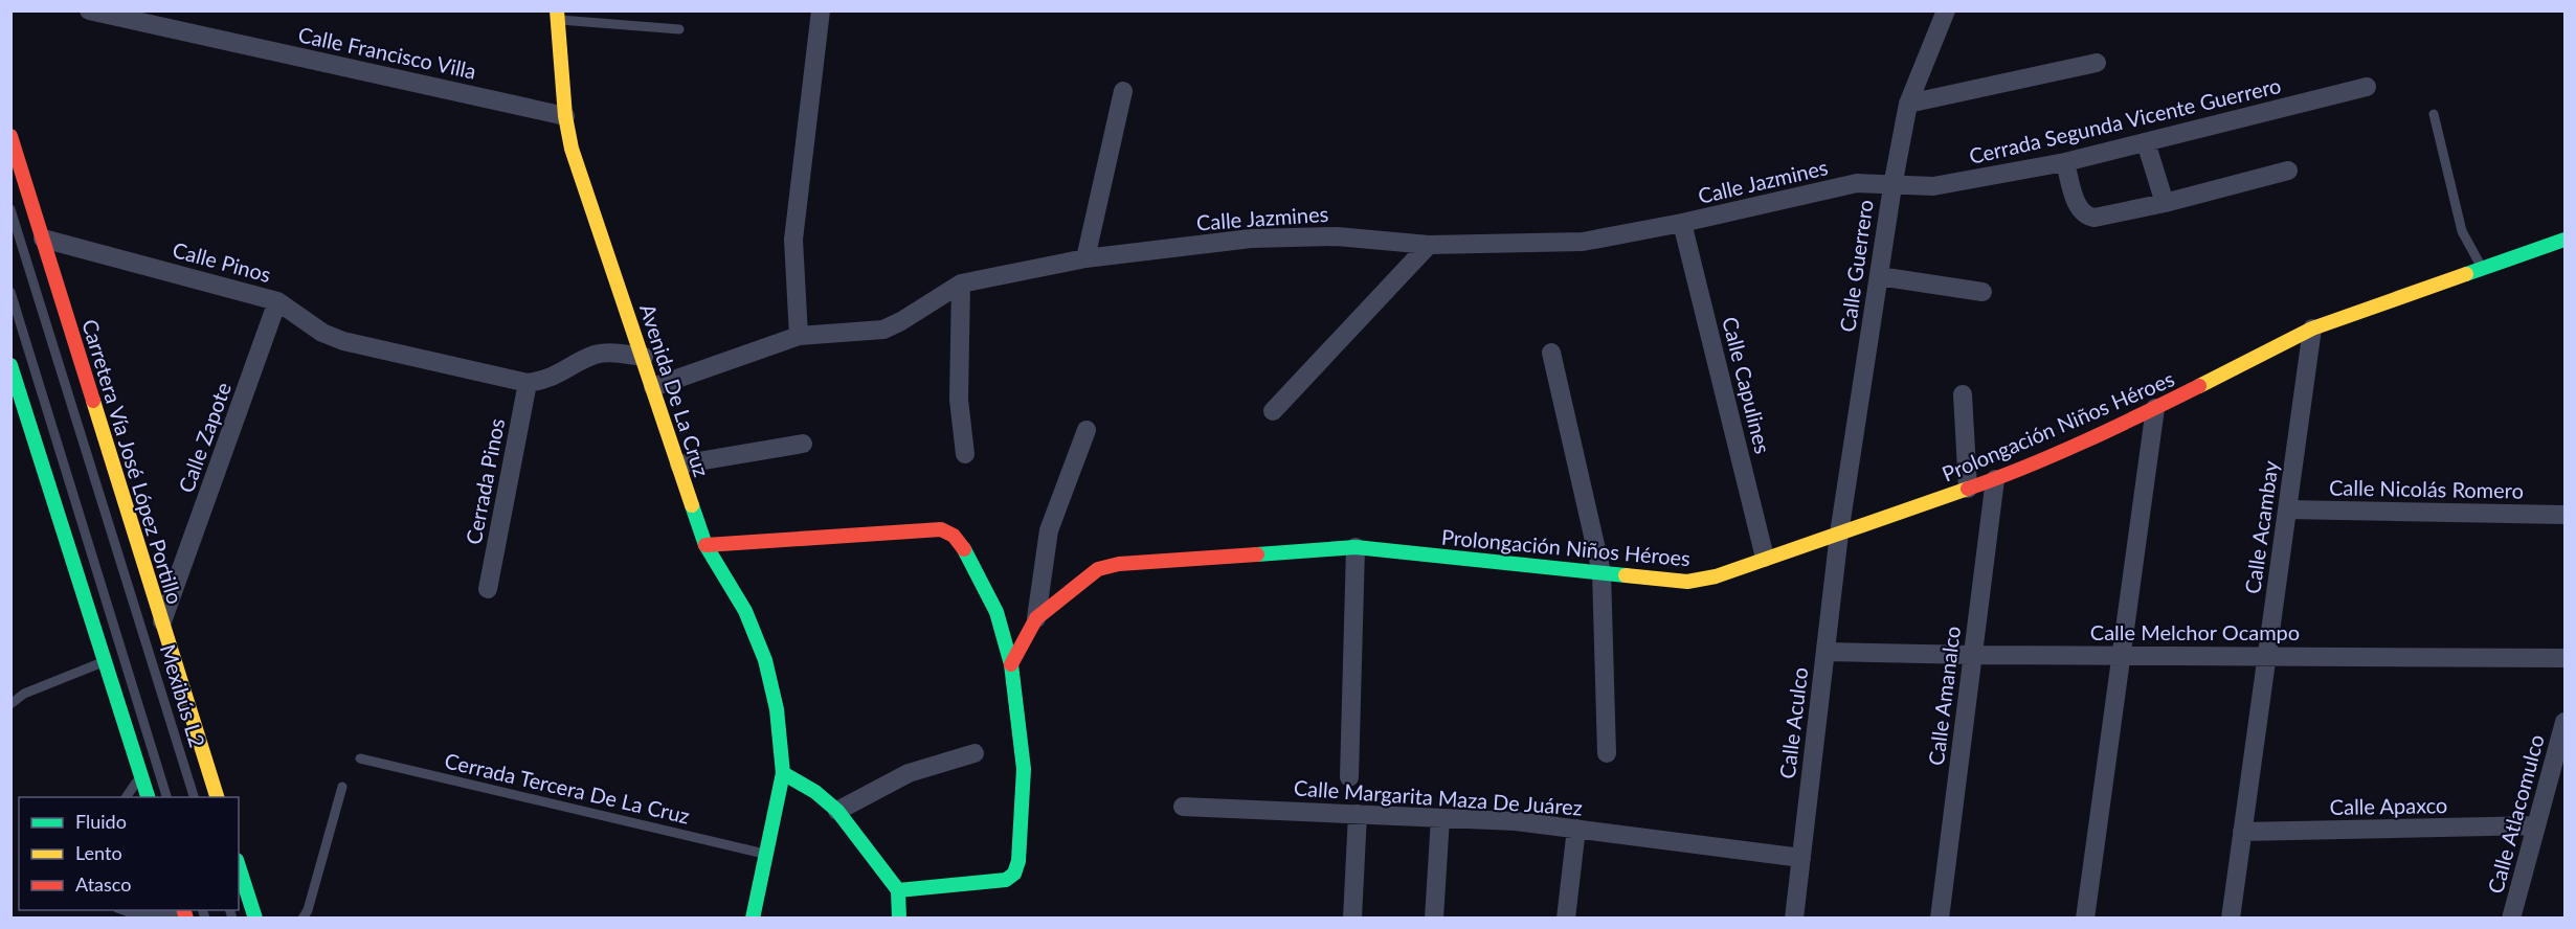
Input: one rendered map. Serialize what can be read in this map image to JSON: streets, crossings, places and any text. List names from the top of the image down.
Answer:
{
  "streets": {
    "main road": ["Avenida De La Cruz", "Prolongación Niños Héroes", "Carretera Vía José López Portillo"],
    "street": [
      "Calle Francisco Villa",
      "Cerrada Segunda Vicente Guerrero",
      "Calle Jazmines",
      "Calle Pinos",
      "Calle Guerrero",
      "Calle Capulines",
      "Calle Zapote",
      "Cerrada Pinos",
      "Calle Nicolás Romero",
      "Calle Acambay",
      "Calle Melchor Ocampo",
      "Calle Amanalco",
      "Calle Aculco",
      "Calle Margarita Maza De Juárez",
      "Calle Apaxco",
      "Calle Atlacomulco"
    ],
    "lane": ["Mexibús L2", "Cerrada Tercera De La Cruz"]
  },
  "crossings": [
    ["Calle Francisco Villa", "Avenida De La Cruz"],
    ["Cerrada Segunda Vicente Guerrero", "Calle Jazmines"],
    ["Cerrada Segunda Vicente Guerrero", "Calle Guerrero"],
    ["Calle Jazmines", "Calle Guerrero"],
    ["Calle Jazmines", "Calle Capulines"],
    ["Calle Jazmines", "Avenida De La Cruz"],
    ["Calle Pinos", "Calle Zapote"],
    ["Calle Pinos", "Carretera Vía José López Portillo"],
    ["Calle Pinos", "Cerrada Pinos"],
    ["Calle Guerrero", "Prolongación Niños Héroes"],
    ["Calle Guerrero", "Calle Aculco"],
    ["Calle Capulines", "Prolongación Niños Héroes"],
    ["Avenida De La Cruz", "Cerrada Tercera De La Cruz"],
    ["Prolongación Niños Héroes", "Calle Acambay"],
    ["Prolongación Niños Héroes", "Calle Amanalco"],
    ["Prolongación Niños Héroes", "Calle Aculco"],
    ["Calle Zapote", "Carretera Vía José López Portillo"],
    ["Calle Nicolás Romero", "Calle Acambay"],
    ["Calle Acambay", "Calle Melchor Ocampo"],
    ["Calle Acambay", "Calle Apaxco"],
    ["Calle Melchor Ocampo", "Calle Amanalco"],
    ["Calle Melchor Ocampo", "Calle Aculco"],
    ["Calle Aculco", "Calle Margarita Maza De Juárez"],
    ["Calle Apaxco", "Calle Atlacomulco"]
  ],
  "legend": ["Fluido", "Lento", "Atasco"]
}
